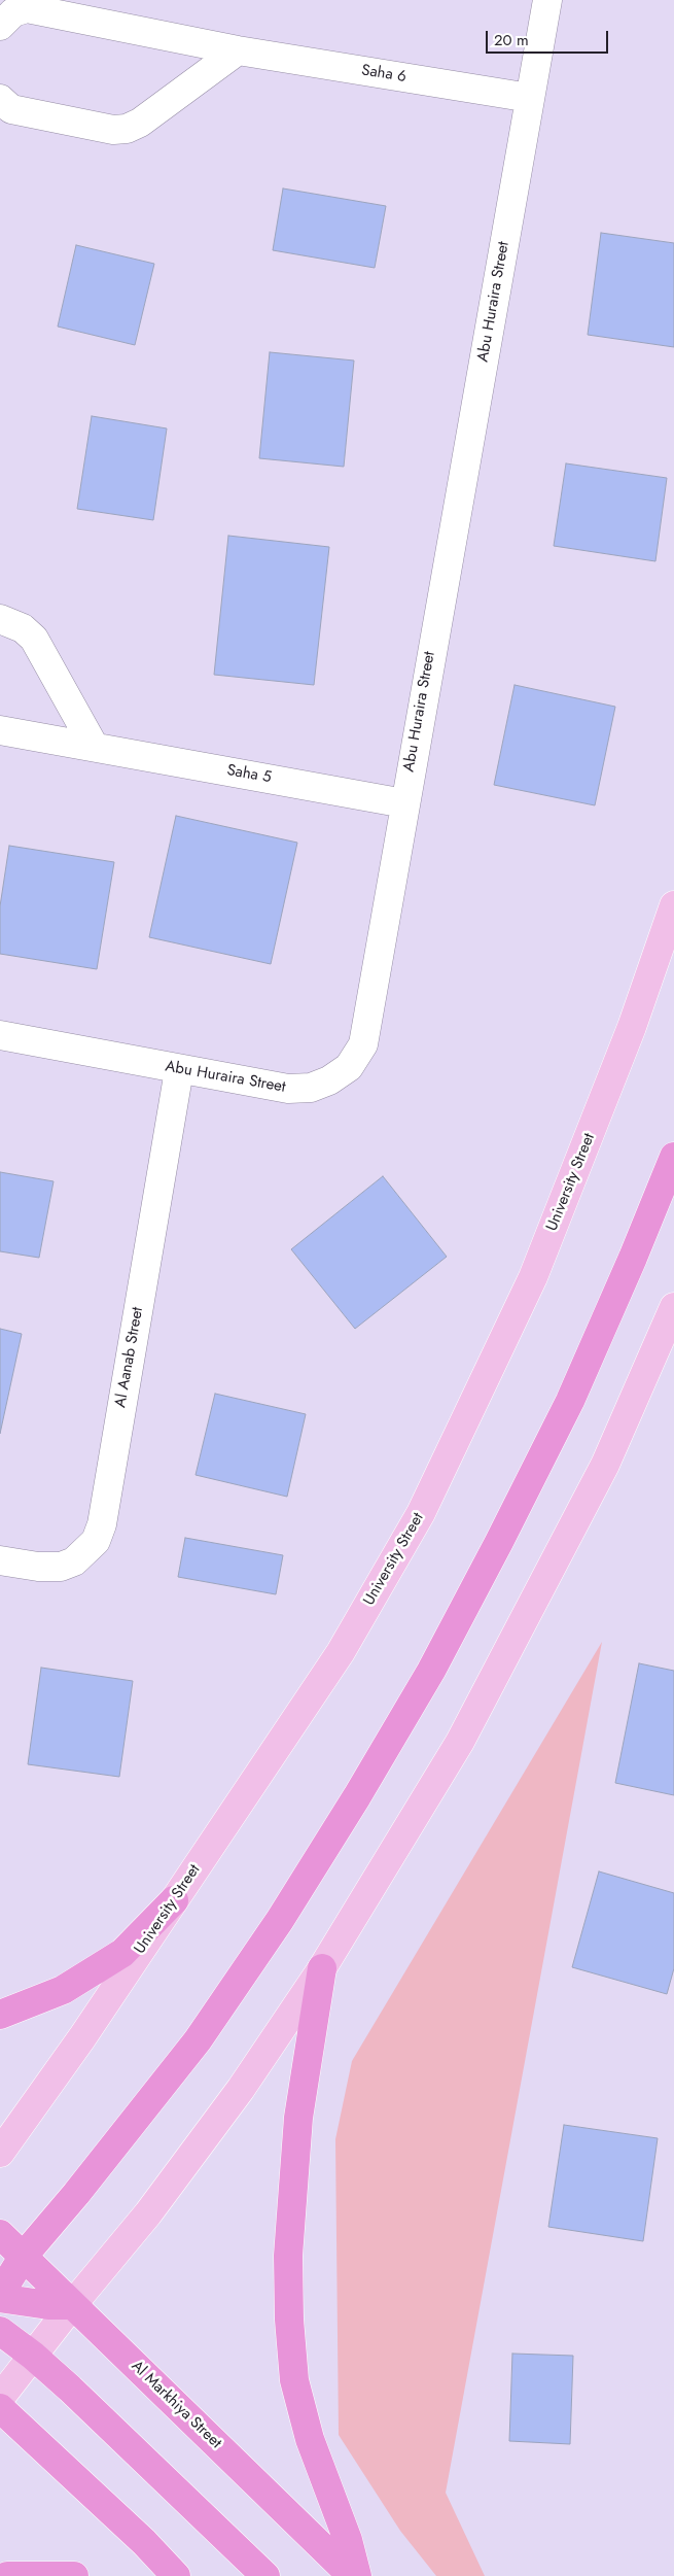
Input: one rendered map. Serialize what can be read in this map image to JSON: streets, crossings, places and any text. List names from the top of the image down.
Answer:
{
  "streets": {
    "highway": ["Al Markhiya Street"],
    "main road": ["University Street"],
    "street": [
      "Saha 6",
      "Abu Huraira Street",
      "Saha 5",
      "Al Aanab Street"
    ]
  },
  "crossings": [
    ["Saha 6", "Abu Huraira Street"],
    ["Abu Huraira Street", "Saha 5"],
    ["Abu Huraira Street", "Al Aanab Street"]
  ],
  "scale_bar": "20 m"
}
